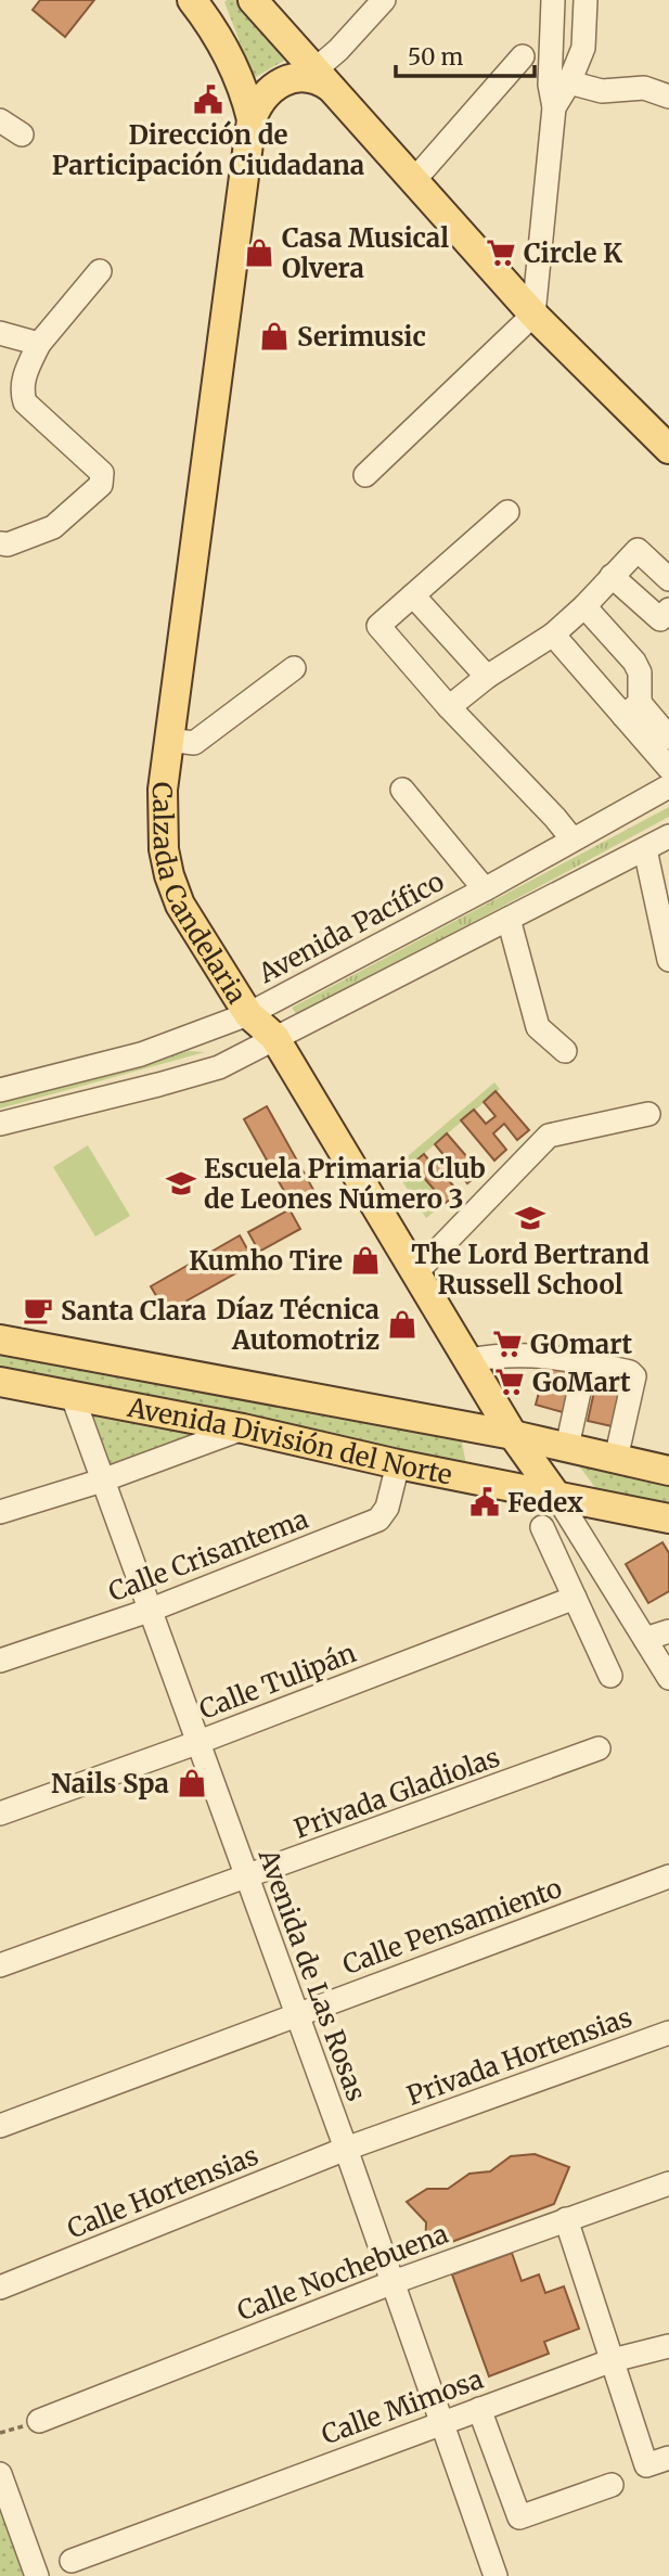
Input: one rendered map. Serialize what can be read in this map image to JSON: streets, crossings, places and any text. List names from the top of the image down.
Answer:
{
  "streets": {
    "main road": ["Calzada Candelaria", "Avenida División del Norte"],
    "street": [
      "Avenida Pacífico",
      "Calle Crisantema",
      "Calle Tulipán",
      "Privada Gladiolas",
      "Calle Pensamiento",
      "Avenida de Las Rosas",
      "Privada Hortensias",
      "Calle Hortensias",
      "Calle Nochebuena",
      "Calle Mimosa"
    ]
  },
  "crossings": [
    ["Calzada Candelaria", "Avenida Pacífico"],
    ["Calzada Candelaria", "Avenida División del Norte"],
    ["Avenida División del Norte", "Calle Crisantema"],
    ["Avenida División del Norte", "Avenida de Las Rosas"],
    ["Calle Crisantema", "Avenida de Las Rosas"],
    ["Calle Tulipán", "Avenida de Las Rosas"],
    ["Privada Gladiolas", "Avenida de Las Rosas"],
    ["Calle Pensamiento", "Avenida de Las Rosas"],
    ["Avenida de Las Rosas", "Privada Hortensias"],
    ["Avenida de Las Rosas", "Calle Hortensias"],
    ["Avenida de Las Rosas", "Calle Nochebuena"],
    ["Avenida de Las Rosas", "Calle Mimosa"],
    ["Privada Hortensias", "Calle Hortensias"]
  ],
  "places": {
    "public building": ["Dirección de Participación Ciudadana", "Fedex"],
    "shop": [
      "Casa Musical Olvera",
      "Serimusic",
      "Kumho Tire",
      "Díaz Técnica Automotriz",
      "Nails Spa"
    ],
    "supermarket": ["Circle K", "GOmart", "GoMart"],
    "school or university": ["Escuela Primaria Club de Leones Número 3", "The Lord Bertrand Russell School"],
    "cafe": ["Santa Clara"]
  },
  "scale_bar": "50 m"
}
